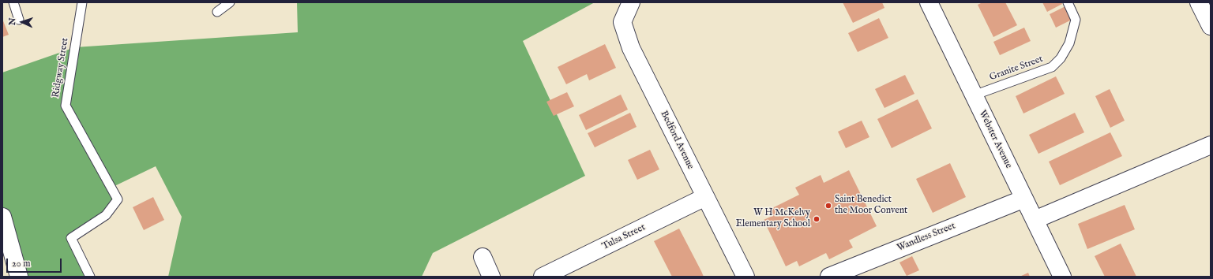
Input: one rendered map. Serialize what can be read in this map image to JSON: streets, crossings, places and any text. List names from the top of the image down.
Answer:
{
  "streets": {
    "street": [
      "Webster Avenue",
      "Bedford Avenue",
      "Tulsa Street",
      "Wandless Street"
    ],
    "lane": ["Ridgway Street", "Granite Street"]
  },
  "crossings": [
    ["Granite Street", "Webster Avenue"],
    ["Webster Avenue", "Wandless Street"],
    ["Bedford Avenue", "Tulsa Street"]
  ],
  "places": ["Saint Benedict the Moor Convent", "W H McKelvy Elementary School"],
  "scale_bar": "20 m",
  "north": "left"
}
